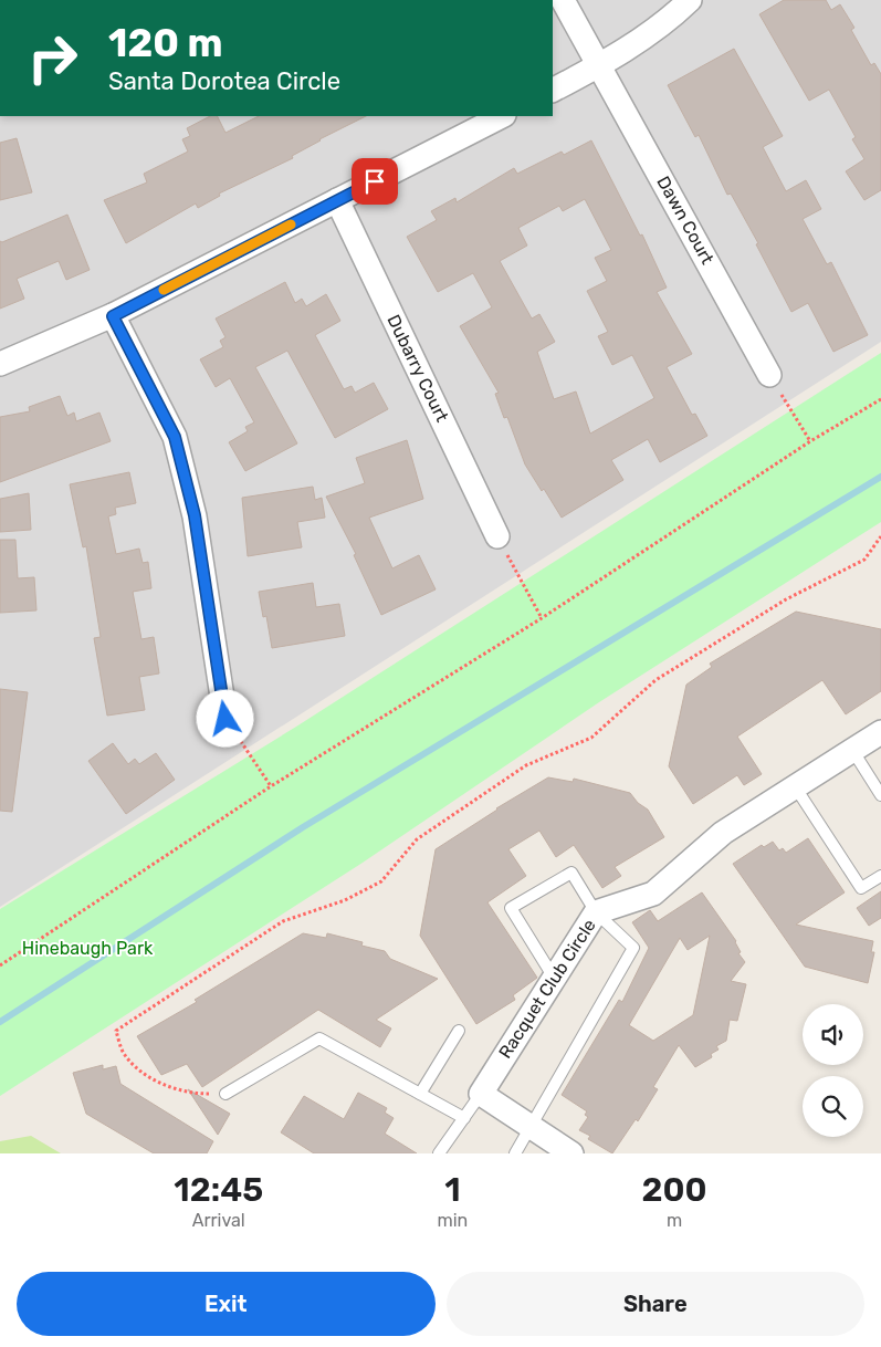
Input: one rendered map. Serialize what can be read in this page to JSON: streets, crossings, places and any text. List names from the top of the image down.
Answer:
{
  "streets": {
    "street": ["Dawn Court", "Dubarry Court", "Racquet Club Circle"]
  },
  "parks": ["Hinebaugh Park"],
  "page": {
    "turn": ["120 m", "Santa Dorotea Circle"],
    "eta": [
      "12:45",
      "Arrival",
      "1",
      "min",
      "200",
      "m"
    ],
    "buttons": ["Exit", "Share"]
  }
}
